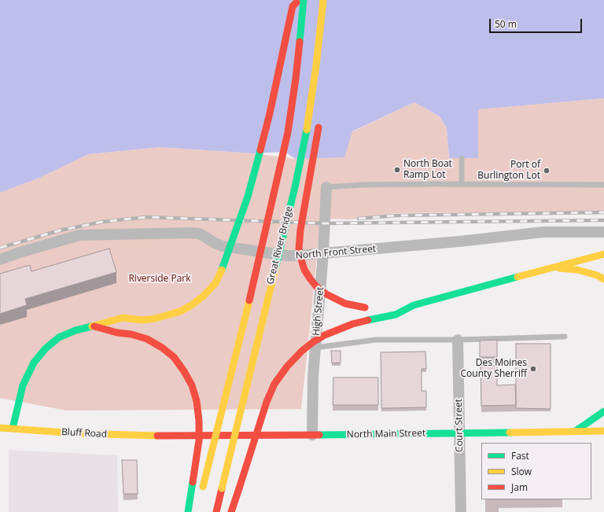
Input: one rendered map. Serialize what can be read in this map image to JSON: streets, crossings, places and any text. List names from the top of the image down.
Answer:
{
  "streets": {
    "main road": ["Great River Bridge", "Bluff Road", "North Main Street"],
    "street": ["North Front Street", "High Street", "Court Street"]
  },
  "crossings": [
    ["North Front Street", "High Street"],
    ["High Street", "North Main Street"],
    ["Court Street", "North Main Street"],
    ["Bluff Road", "North Main Street"]
  ],
  "parks": ["Riverside Park"],
  "places": ["North Boat Ramp Lot", "Port of Burlington Lot", "Des Moines County Sherriff"],
  "legend": ["Fast", "Slow", "Jam"],
  "scale_bar": "50 m"
}
